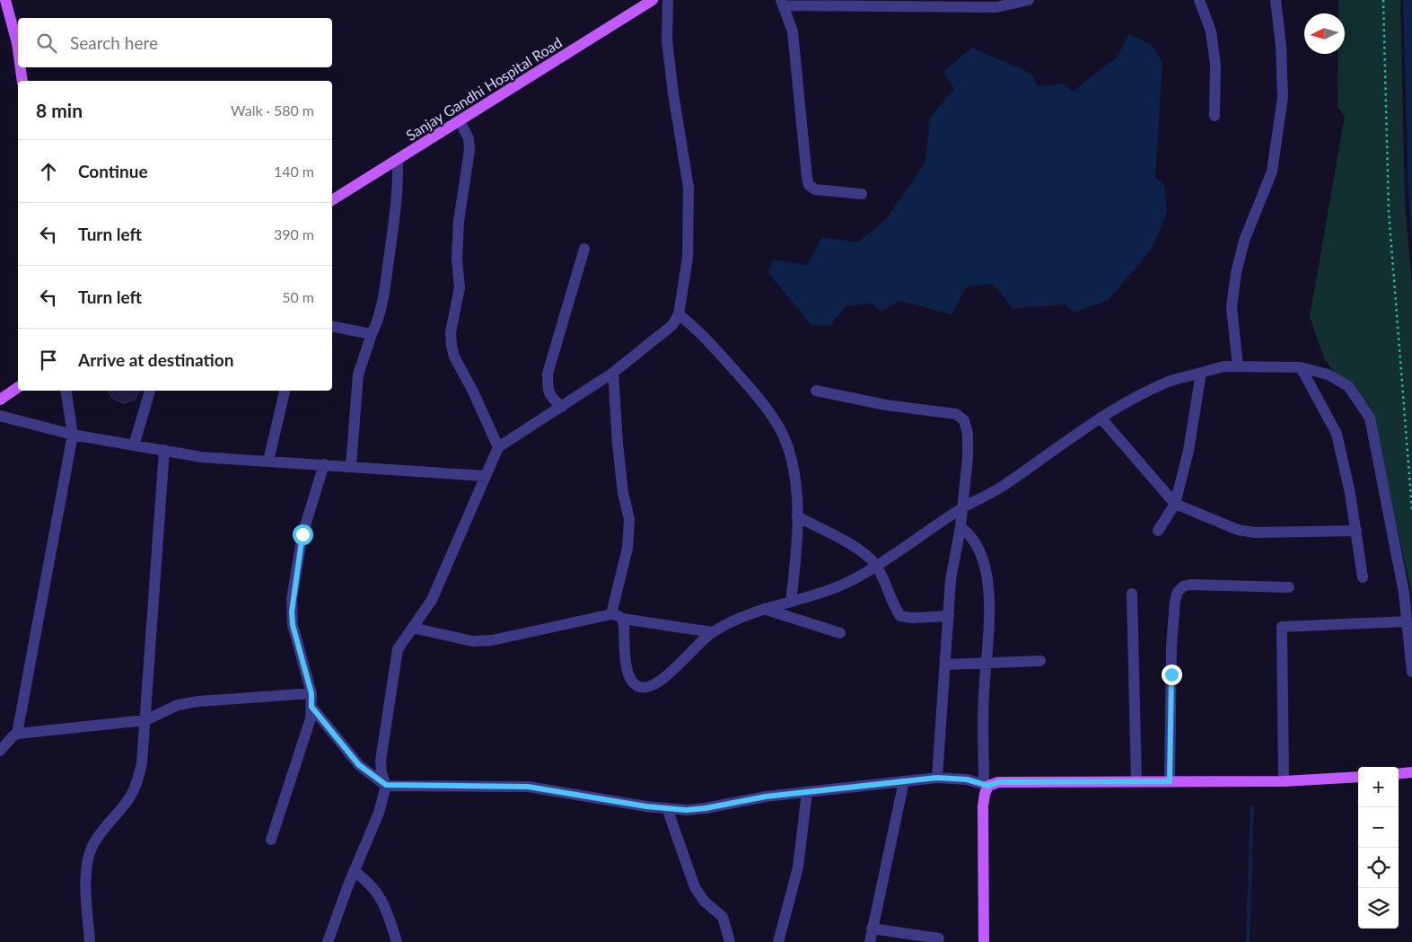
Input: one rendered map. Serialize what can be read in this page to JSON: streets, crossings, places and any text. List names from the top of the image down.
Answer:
{
  "streets": {
    "main road": ["Sanjay Gandhi Hospital Road"]
  },
  "north": "left",
  "page": {
    "search": "Search here",
    "heading": ["8 min", "Walk · 580 m"],
    "list": [
      ["Continue", "140 m"],
      ["Turn left", "390 m"],
      ["Turn left", "50 m"],
      "Arrive at destination"
    ],
    "map_buttons": ["+", "−"]
  }
}
